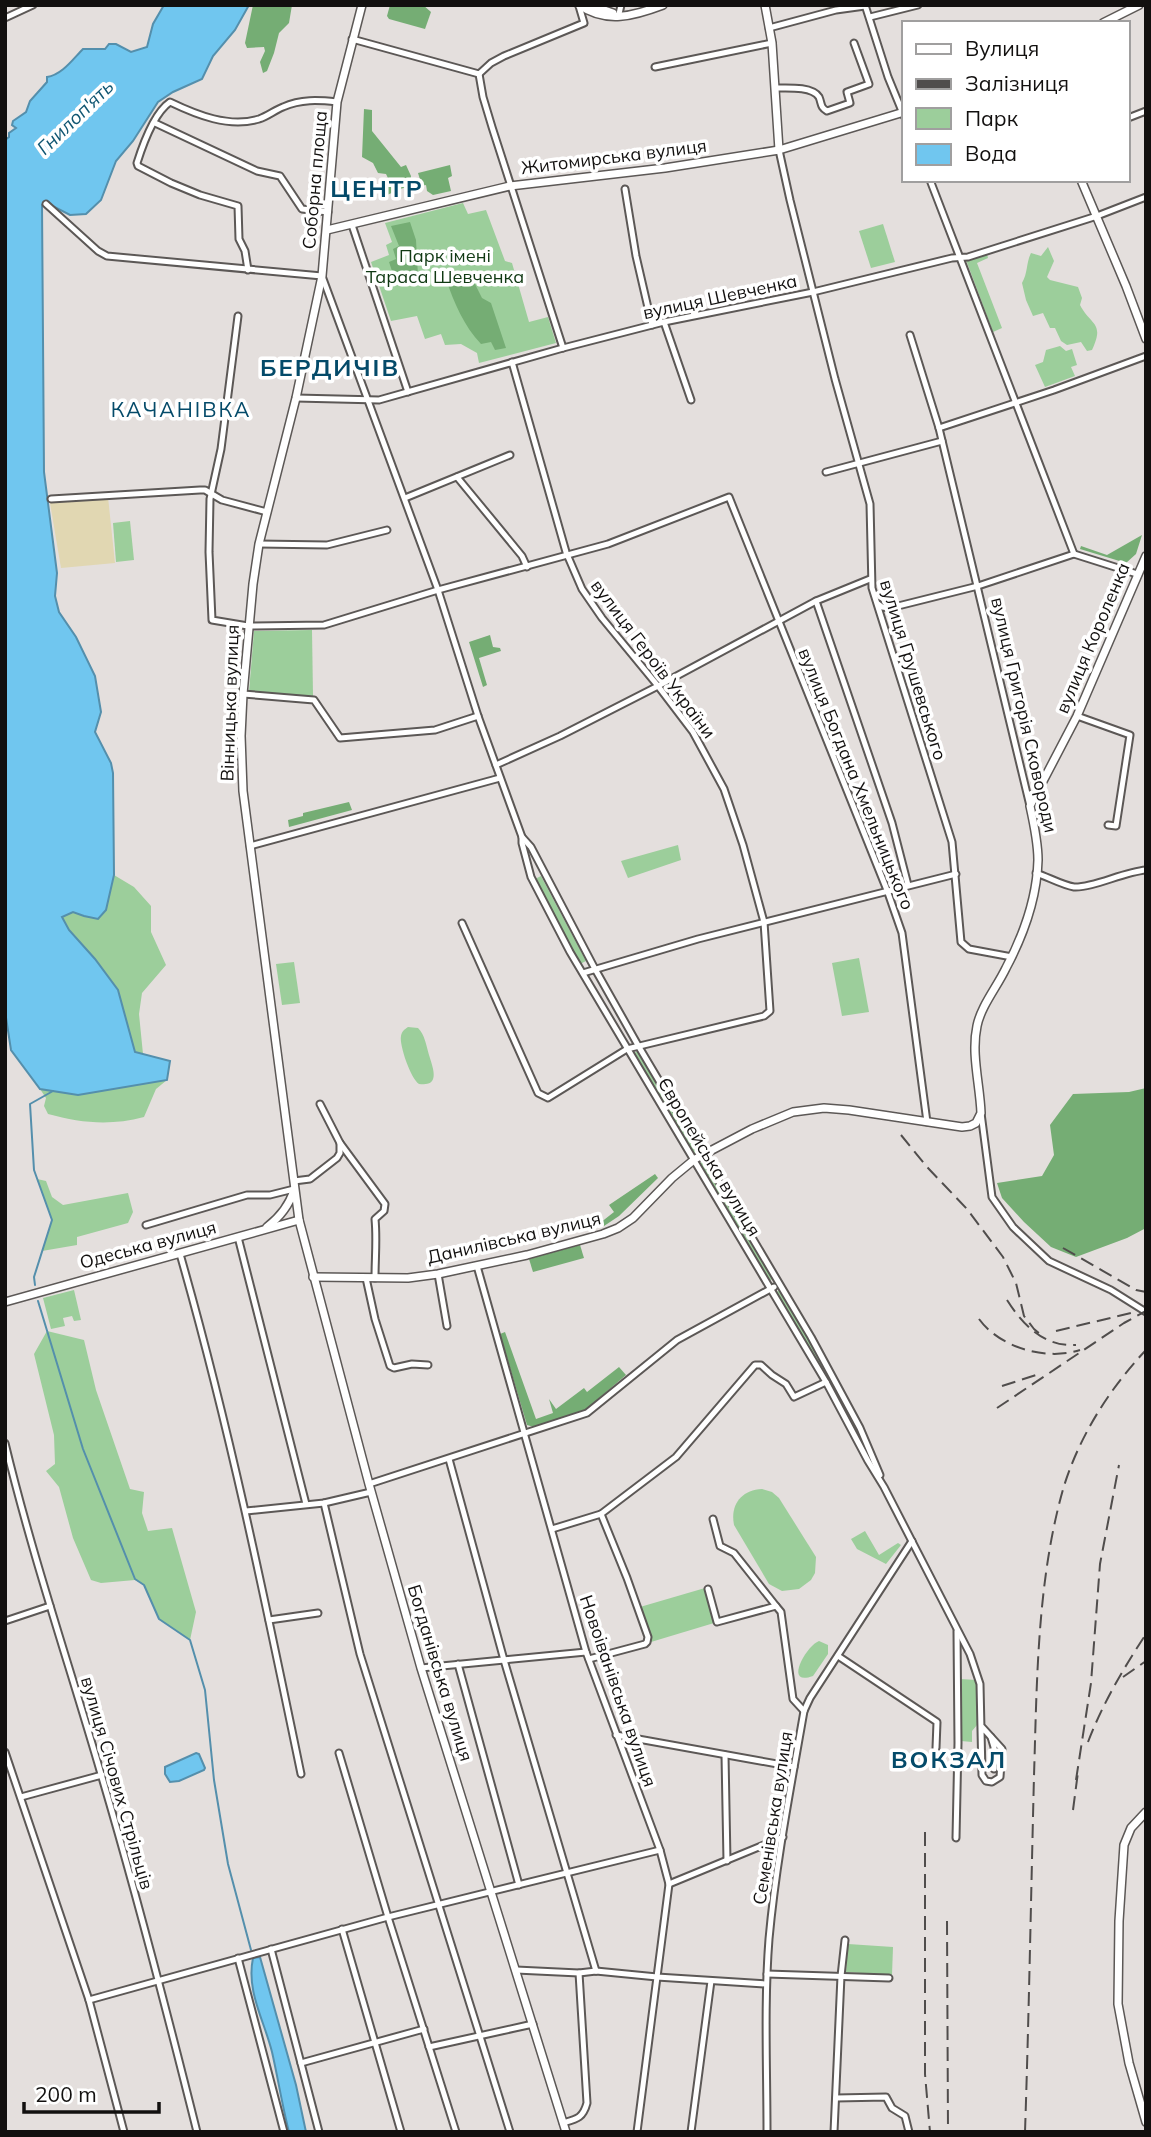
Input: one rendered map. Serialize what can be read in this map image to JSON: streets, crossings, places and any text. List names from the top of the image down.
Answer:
{
  "streets": {
    "main road": [
      "Житомирська вулиця",
      "Соборна площа",
      "вулиця Короленка",
      "Вінницька вулиця",
      "вулиця Григорія Сковороди",
      "Данилівська вулиця",
      "Одеська вулиця",
      "Богданівська вулиця"
    ],
    "street": [
      "вулиця Шевченка",
      "вулиця Героїв України",
      "вулиця Грушевського",
      "вулиця Богдана Хмельницького",
      "Європейська вулиця",
      "Новоіванівська вулиця",
      "вулиця Січових Стрільців",
      "Семенівська вулиця"
    ]
  },
  "crossings": [
    ["Житомирська вулиця", "Соборна площа"],
    ["Житомирська вулиця", "вулиця Грушевського"],
    ["Соборна площа", "Вінницька вулиця"],
    ["Соборна площа", "Європейська вулиця"],
    ["вулиця Шевченка", "вулиця Героїв України"],
    ["вулиця Шевченка", "вулиця Грушевського"],
    ["вулиця Шевченка", "Вінницька вулиця"],
    ["вулиця Шевченка", "Європейська вулиця"],
    ["вулиця Короленка", "вулиця Григорія Сковороди"],
    ["вулиця Героїв України", "вулиця Богдана Хмельницького"],
    ["вулиця Героїв України", "Європейська вулиця"],
    ["вулиця Грушевського", "вулиця Григорія Сковороди"],
    ["Вінницька вулиця", "Європейська вулиця"],
    ["Вінницька вулиця", "Одеська вулиця"],
    ["Вінницька вулиця", "Богданівська вулиця"],
    ["вулиця Богдана Хмельницького", "Данилівська вулиця"],
    ["Європейська вулиця", "Данилівська вулиця"],
    ["Європейська вулиця", "Семенівська вулиця"],
    ["Данилівська вулиця", "Богданівська вулиця"],
    ["Данилівська вулиця", "Новоіванівська вулиця"],
    ["Одеська вулиця", "Богданівська вулиця"]
  ],
  "districts": [
    "ЦЕНТР",
    "БЕРДИЧІВ",
    "КАЧАНІВКА",
    "ВОКЗАЛ"
  ],
  "water": ["Гнилоп'ять"],
  "parks": ["Парк імені Тараса Шевченка"],
  "legend": [
    "Вулиця",
    "Залізниця",
    "Парк",
    "Вода"
  ],
  "scale_bar": "200 m"
}
